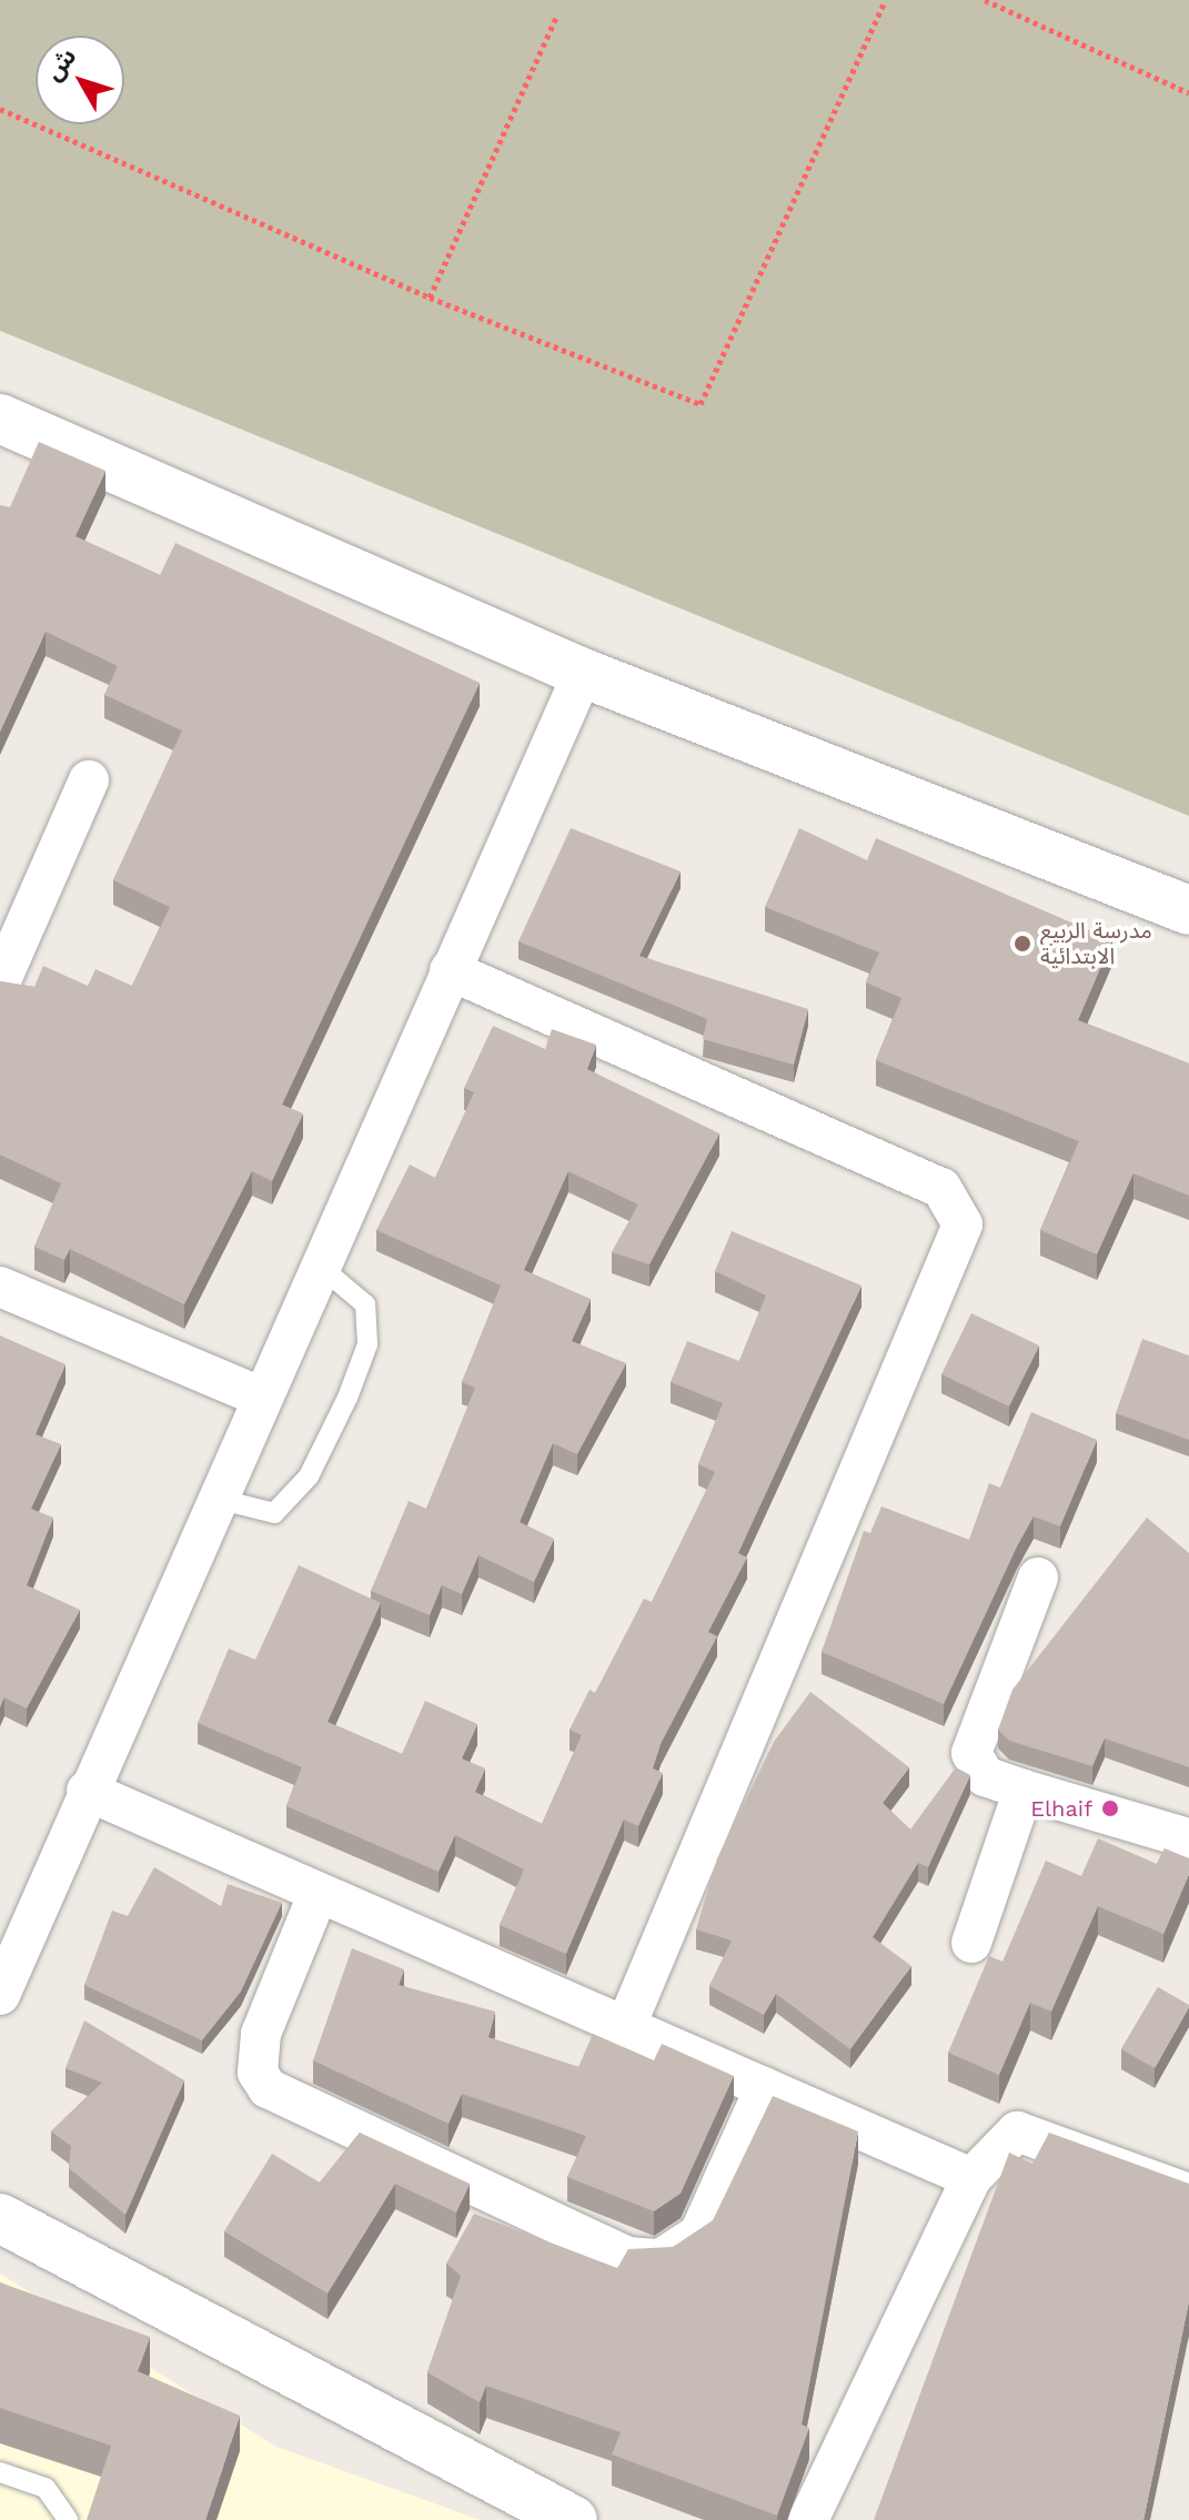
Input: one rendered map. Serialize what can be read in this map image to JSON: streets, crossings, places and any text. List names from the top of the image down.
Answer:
{
  "places": ["مدرسة الربيع الابتدائية", "Elhaif"],
  "north": "top left"
}
